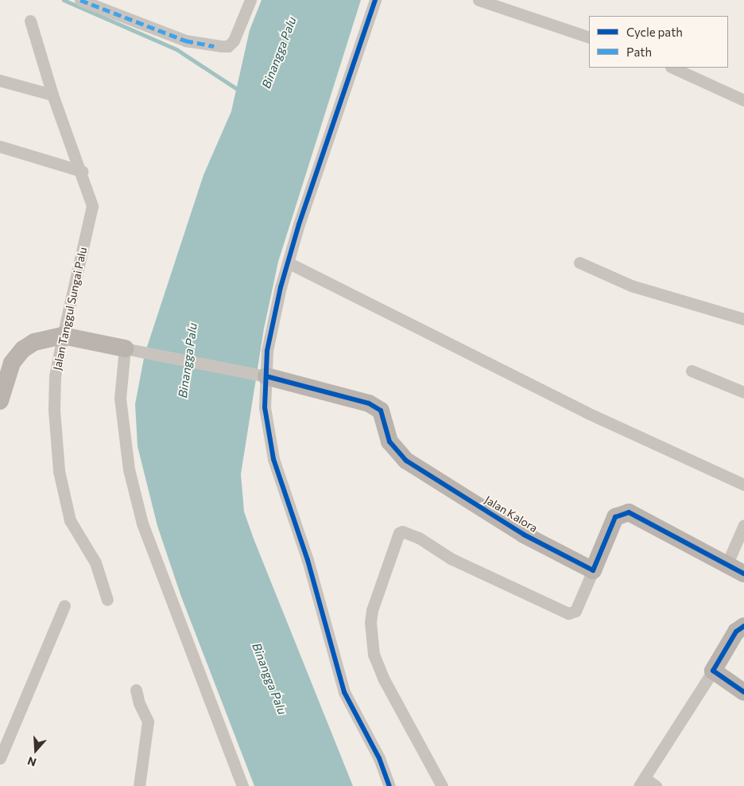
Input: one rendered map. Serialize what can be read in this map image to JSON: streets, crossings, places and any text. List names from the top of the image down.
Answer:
{
  "streets": {
    "street": ["Jalan Tanggul Sungai Palu", "Jalan Kalora"]
  },
  "water": ["Binangga Palu"],
  "legend": ["Cycle path", "Path"],
  "north": "bottom"
}
